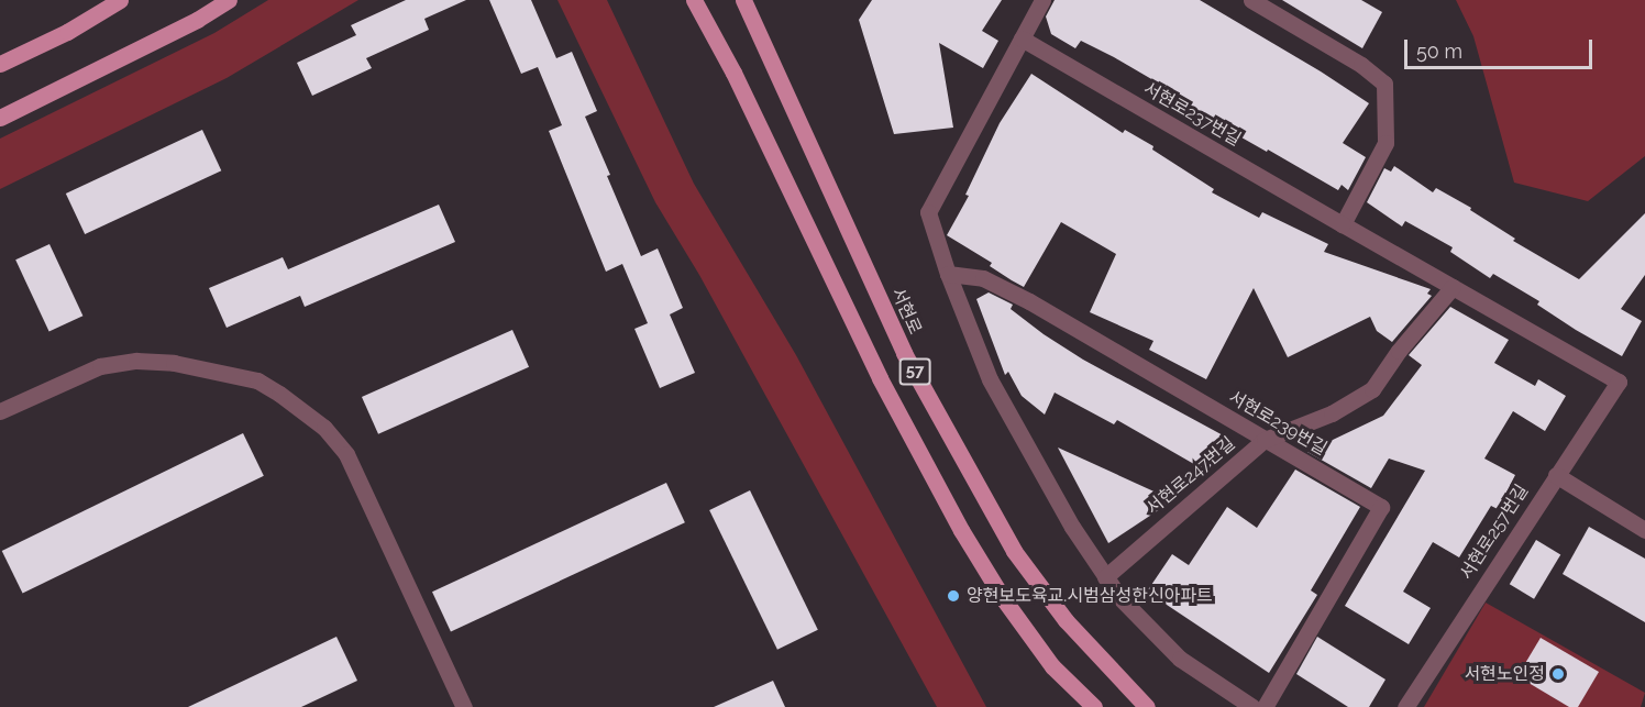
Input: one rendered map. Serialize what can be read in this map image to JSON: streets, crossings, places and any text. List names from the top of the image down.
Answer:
{
  "streets": {
    "main road": ["서현로", "57"],
    "street": [
      "서현로237번길",
      "서현로239번길",
      "서현로247번길",
      "서현로257번길"
    ]
  },
  "crossings": [
    ["서현로237번길", "서현로247번길"],
    ["서현로237번길", "서현로257번길"],
    ["서현로239번길", "서현로247번길"]
  ],
  "places": ["양현보도육교.시범삼성한신아파트", "서현노인정"],
  "scale_bar": "50 m"
}
